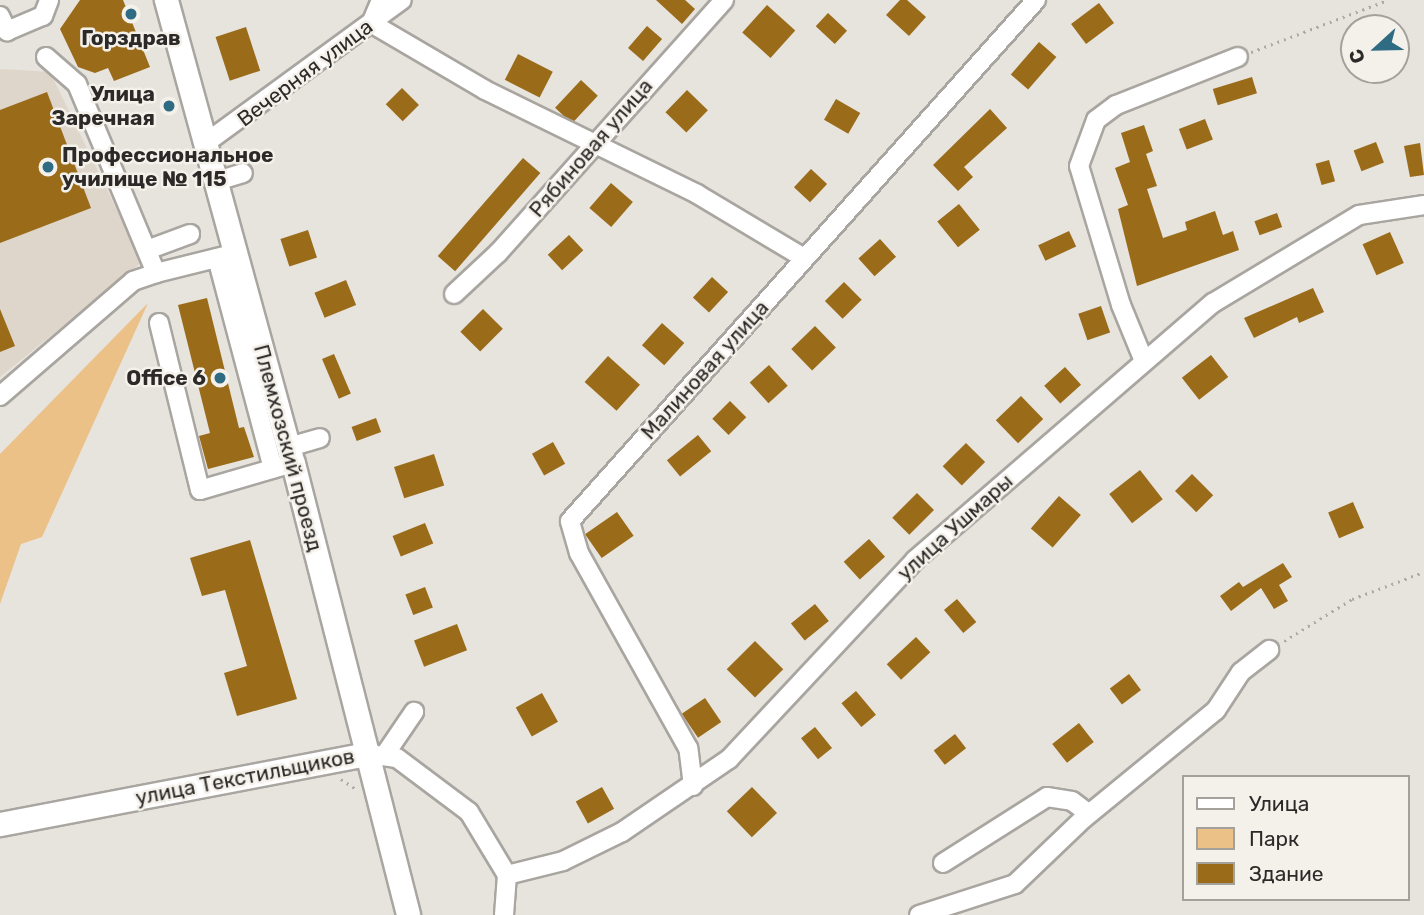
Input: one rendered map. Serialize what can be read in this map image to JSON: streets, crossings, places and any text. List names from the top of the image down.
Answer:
{
  "streets": {
    "main road": ["Племхозский проезд", "улица Текстильщиков"],
    "street": [
      "Вечерняя улица",
      "Рябиновая улица",
      "Малиновая улица",
      "улица Ушмары"
    ]
  },
  "crossings": [
    ["Вечерняя улица", "Племхозский проезд"],
    ["Малиновая улица", "улица Ушмары"],
    ["Племхозский проезд", "улица Текстильщиков"]
  ],
  "places": [
    "Горздрав",
    "Улица Заречная",
    "Профессиональное училище № 115",
    "Office 6"
  ],
  "legend": ["Улица", "Парк", "Здание"],
  "north": "left"
}
